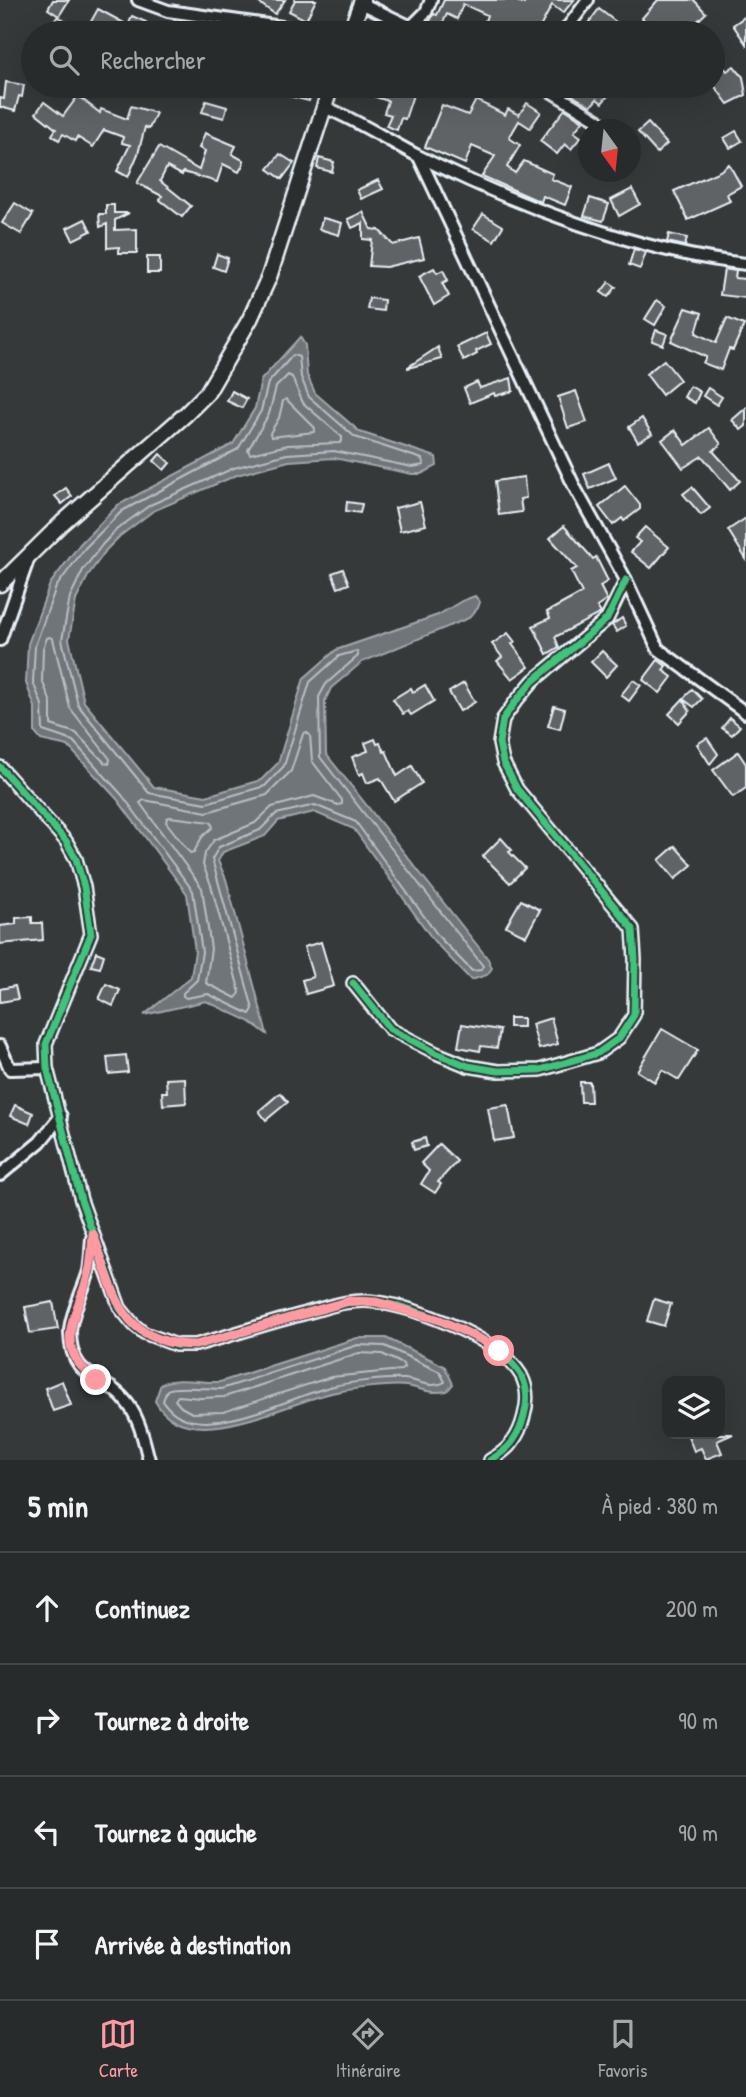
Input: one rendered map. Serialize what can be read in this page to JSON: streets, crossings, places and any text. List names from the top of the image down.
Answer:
{
  "north": "bottom",
  "page": {
    "search": "Rechercher",
    "heading": ["5 min", "À pied · 380 m"],
    "list": [
      ["Continuez", "200 m"],
      ["Tournez à droite", "90 m"],
      ["Tournez à gauche", "90 m"],
      "Arrivée à destination"
    ],
    "nav": ["Carte", "Itinéraire", "Favoris"]
  }
}
